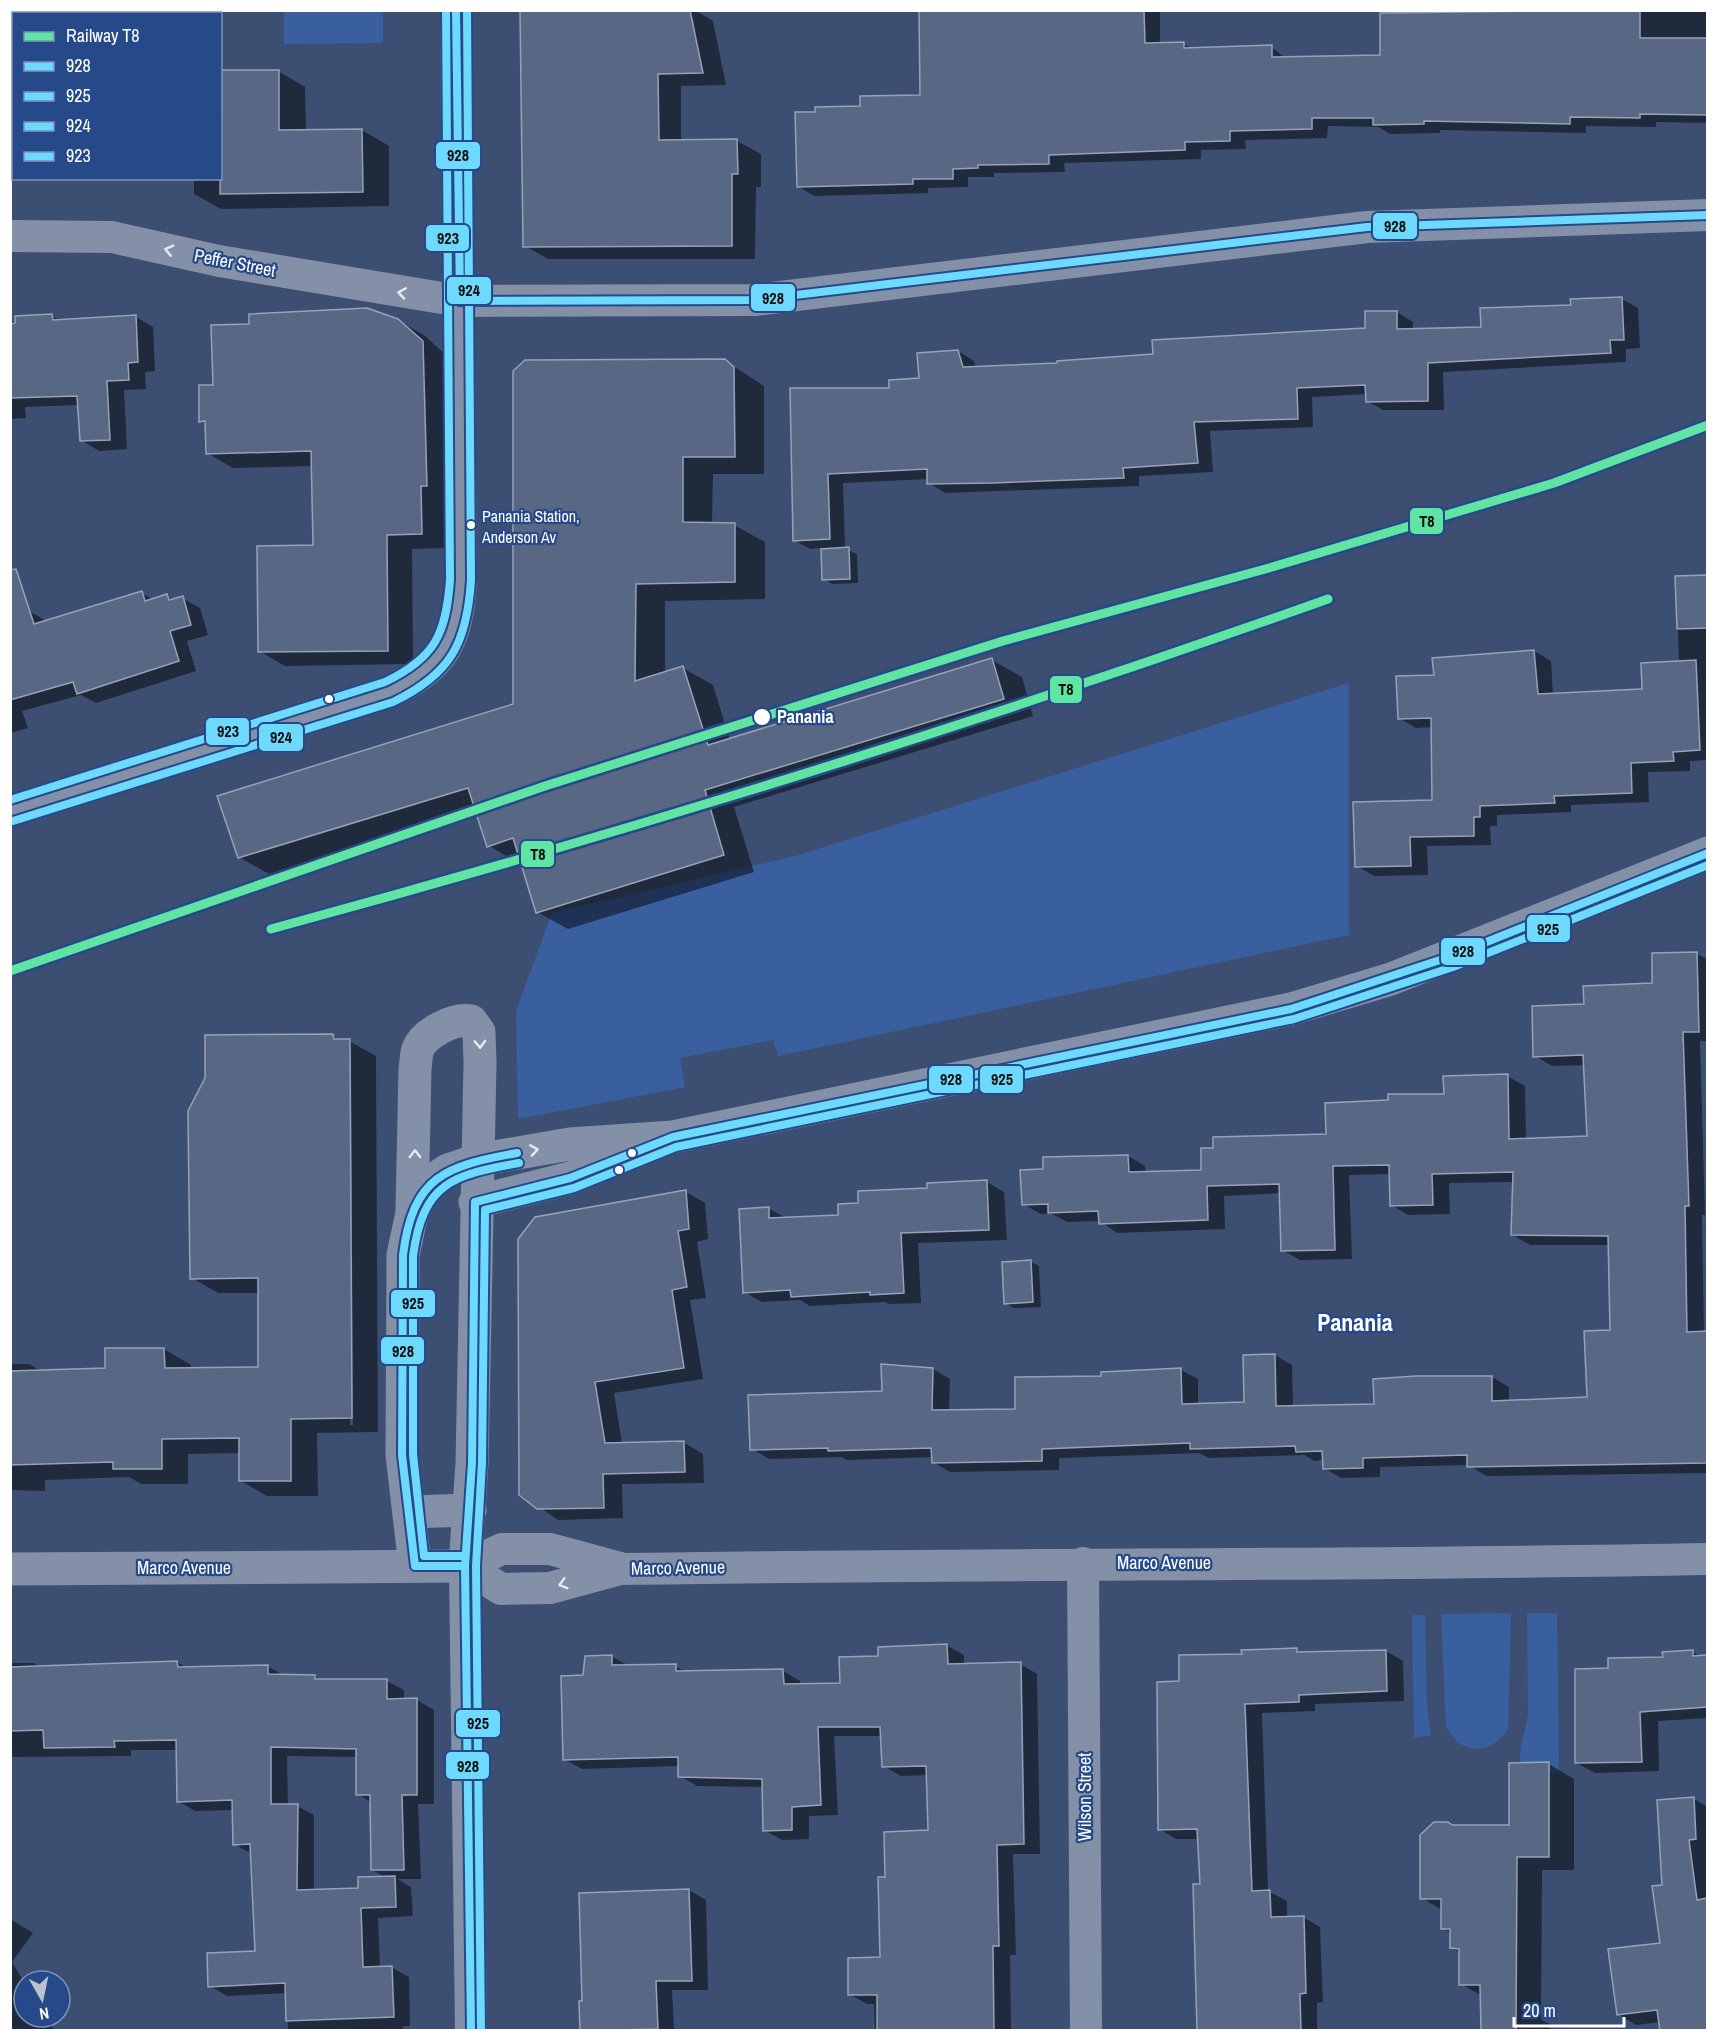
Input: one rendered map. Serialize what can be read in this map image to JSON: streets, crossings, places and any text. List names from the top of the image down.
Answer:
{
  "streets": {
    "street": ["Peffer Street", "Marco Avenue", "Wilson Street"]
  },
  "crossings": [
    ["Marco Avenue", "Wilson Street"]
  ],
  "districts": ["Panania"],
  "places": ["Panania Station, Anderson Av", "Panania"],
  "lines": [
    "transit line 928",
    "transit line 924",
    "transit line 923",
    "rail line T8",
    "transit line 925"
  ],
  "legend": [
    "Railway T8",
    "928",
    "925",
    "924",
    "923"
  ],
  "scale_bar": "20 m",
  "north": "bottom"
}
